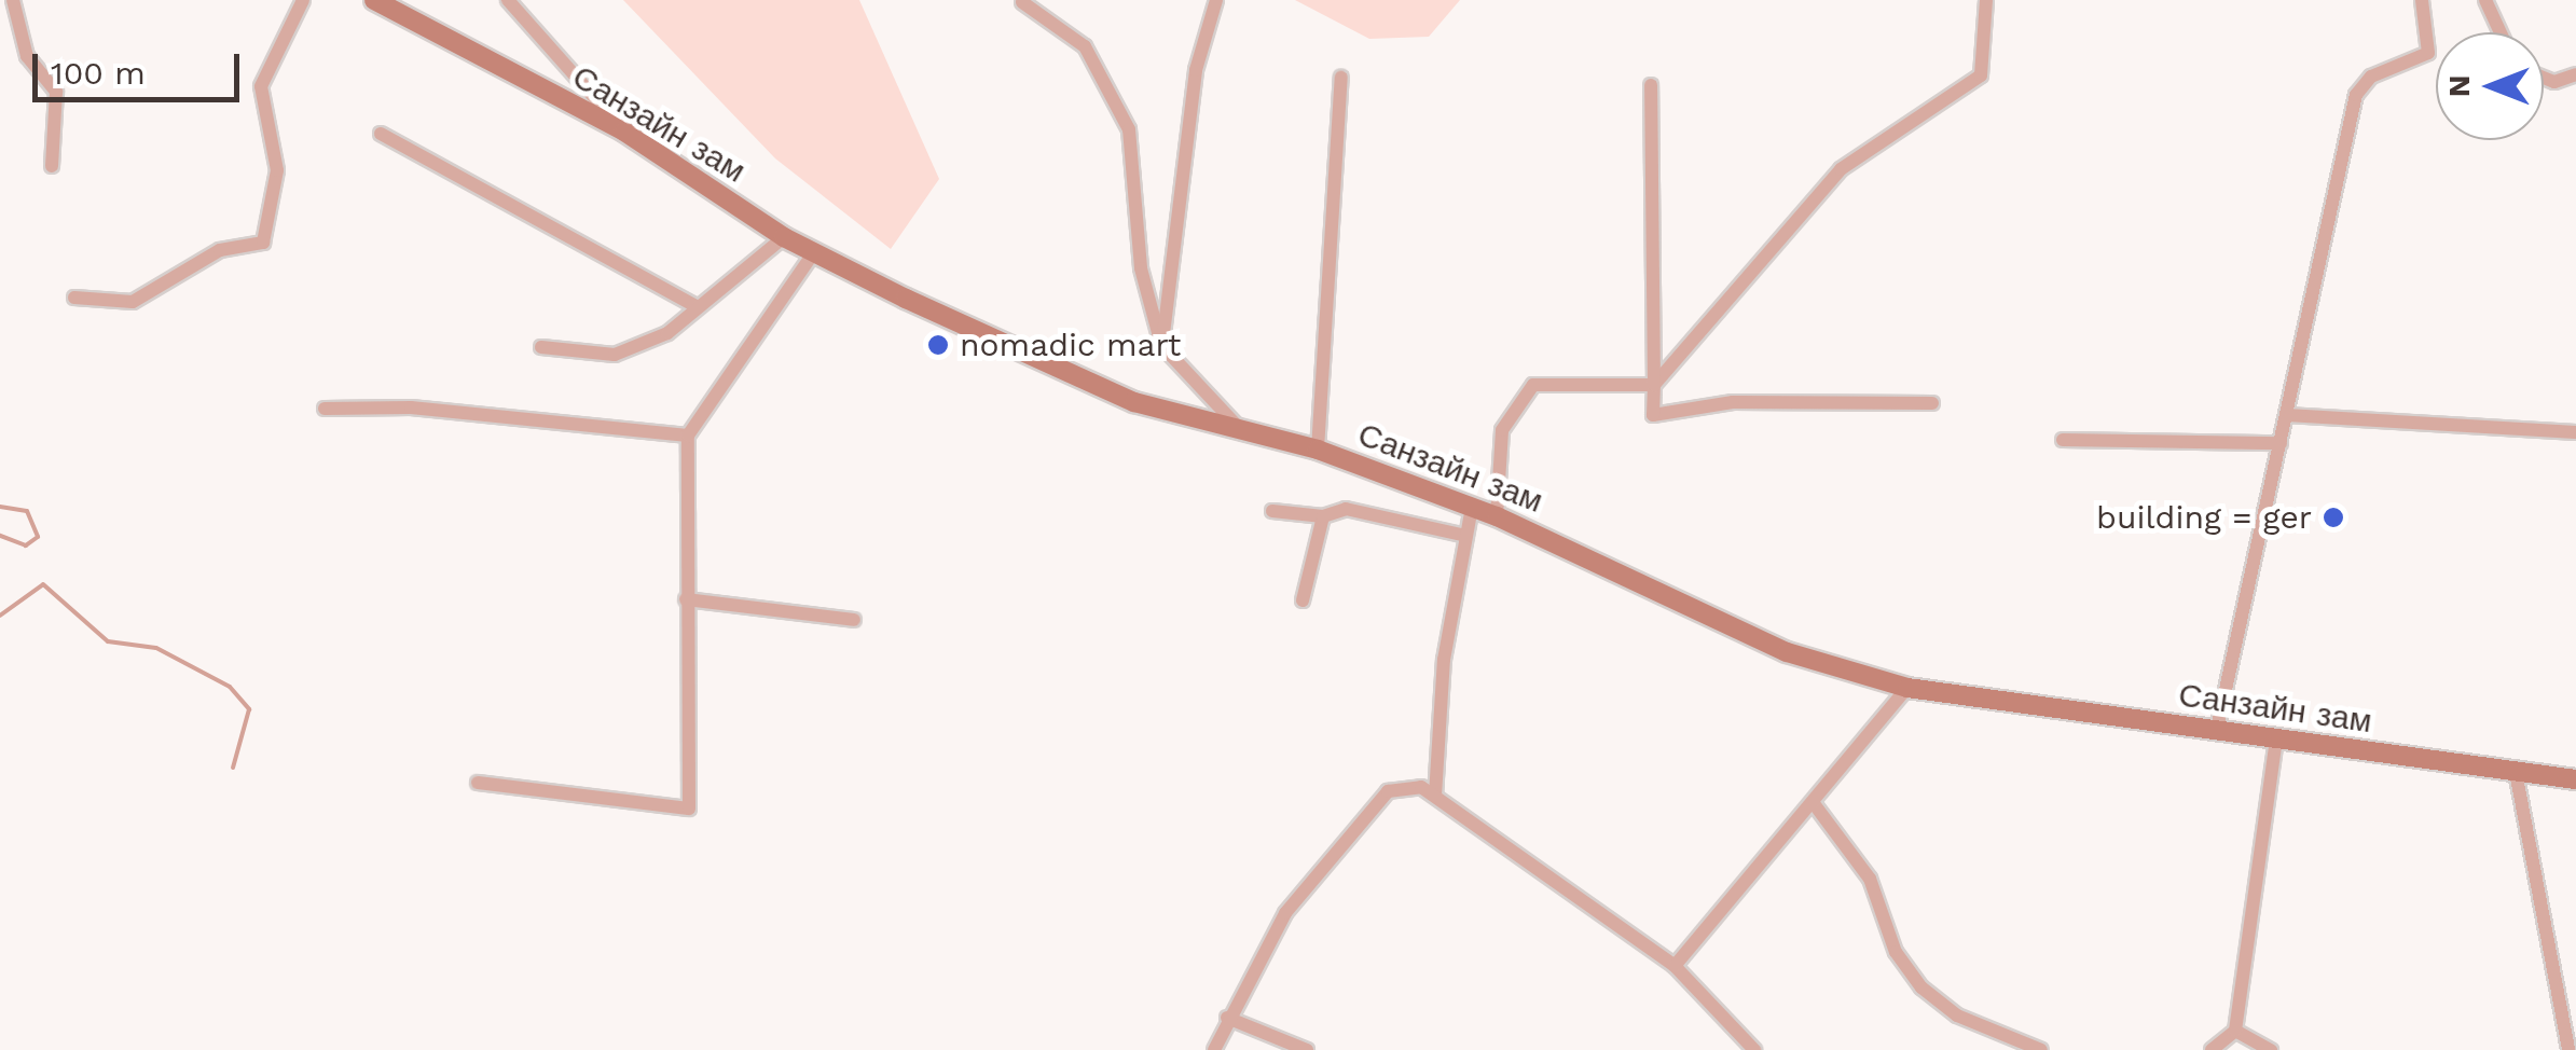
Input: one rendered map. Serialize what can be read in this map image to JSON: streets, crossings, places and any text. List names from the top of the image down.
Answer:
{
  "streets": {
    "main road": ["Санзайн зам"]
  },
  "places": ["nomadic mart", "building = ger"],
  "scale_bar": "100 m",
  "north": "left"
}
